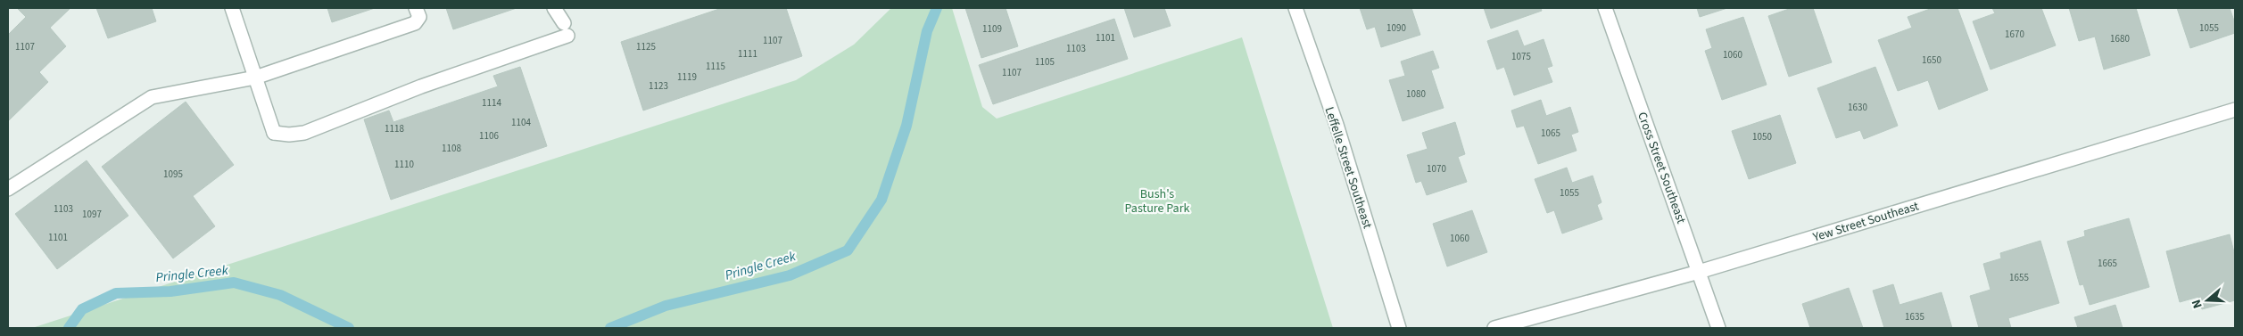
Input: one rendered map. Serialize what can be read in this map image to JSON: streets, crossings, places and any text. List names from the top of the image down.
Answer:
{
  "streets": {
    "street": ["Leffelle Street Southeast", "Cross Street Southeast", "Yew Street Southeast"]
  },
  "crossings": [
    ["Cross Street Southeast", "Yew Street Southeast"]
  ],
  "water": ["Pringle Creek"],
  "parks": ["Bush's Pasture Park"],
  "house_numbers": [
    "1090",
    "1055",
    "1109",
    "1670",
    "1101",
    "1680",
    "1107",
    "1107",
    "1125",
    "1103",
    "1111",
    "1060",
    "1075",
    "1650",
    "1105",
    "1115",
    "1107",
    "1119",
    "1123",
    "1080",
    "1114",
    "1630",
    "1104",
    "1118",
    "1065",
    "1106",
    "1050",
    "1108",
    "1110",
    "1070",
    "1095",
    "1055",
    "1103",
    "1097",
    "1101",
    "1060",
    "1665",
    "1655",
    "1635"
  ],
  "north": "left"
}
